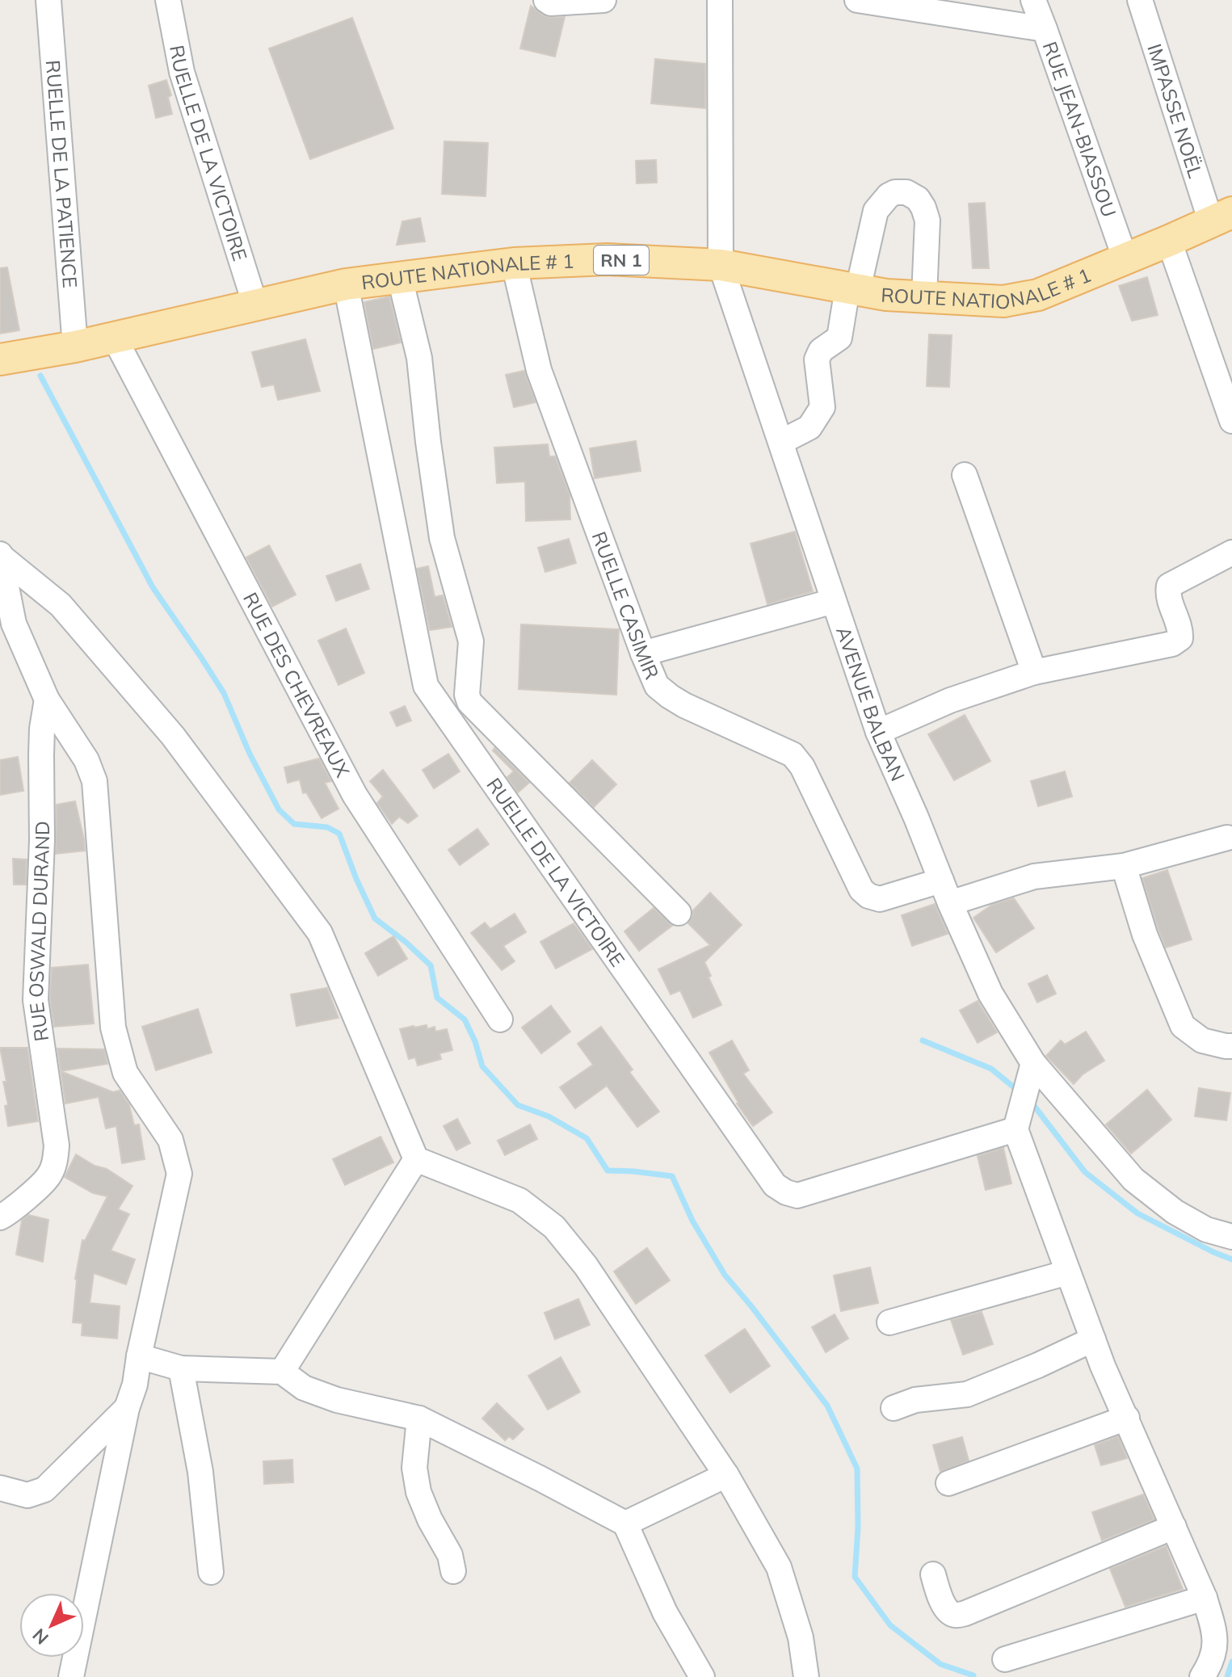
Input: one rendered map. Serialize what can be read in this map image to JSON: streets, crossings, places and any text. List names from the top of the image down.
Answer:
{
  "streets": {
    "main road": ["RN 1", "ROUTE NATIONALE # 1"],
    "street": [
      "IMPASSE NOËL",
      "RUE JEAN-BIASSOU",
      "RUELLE DE LA VICTOIRE",
      "RUELLE DE LA PATIENCE",
      "RUELLE CASIMIR",
      "RUE DES CHEVREAUX",
      "AVENUE BALBAN",
      "RUE OSWALD DURAND"
    ]
  },
  "crossings": [
    ["IMPASSE NOËL", "ROUTE NATIONALE # 1"],
    ["RUE JEAN-BIASSOU", "ROUTE NATIONALE # 1"],
    ["RUELLE DE LA VICTOIRE", "ROUTE NATIONALE # 1"],
    ["RUELLE DE LA PATIENCE", "ROUTE NATIONALE # 1"],
    ["ROUTE NATIONALE # 1", "RUELLE CASIMIR"],
    ["ROUTE NATIONALE # 1", "RUE DES CHEVREAUX"],
    ["ROUTE NATIONALE # 1", "AVENUE BALBAN"],
    ["RUELLE CASIMIR", "AVENUE BALBAN"]
  ],
  "north": "bottom left"
}
